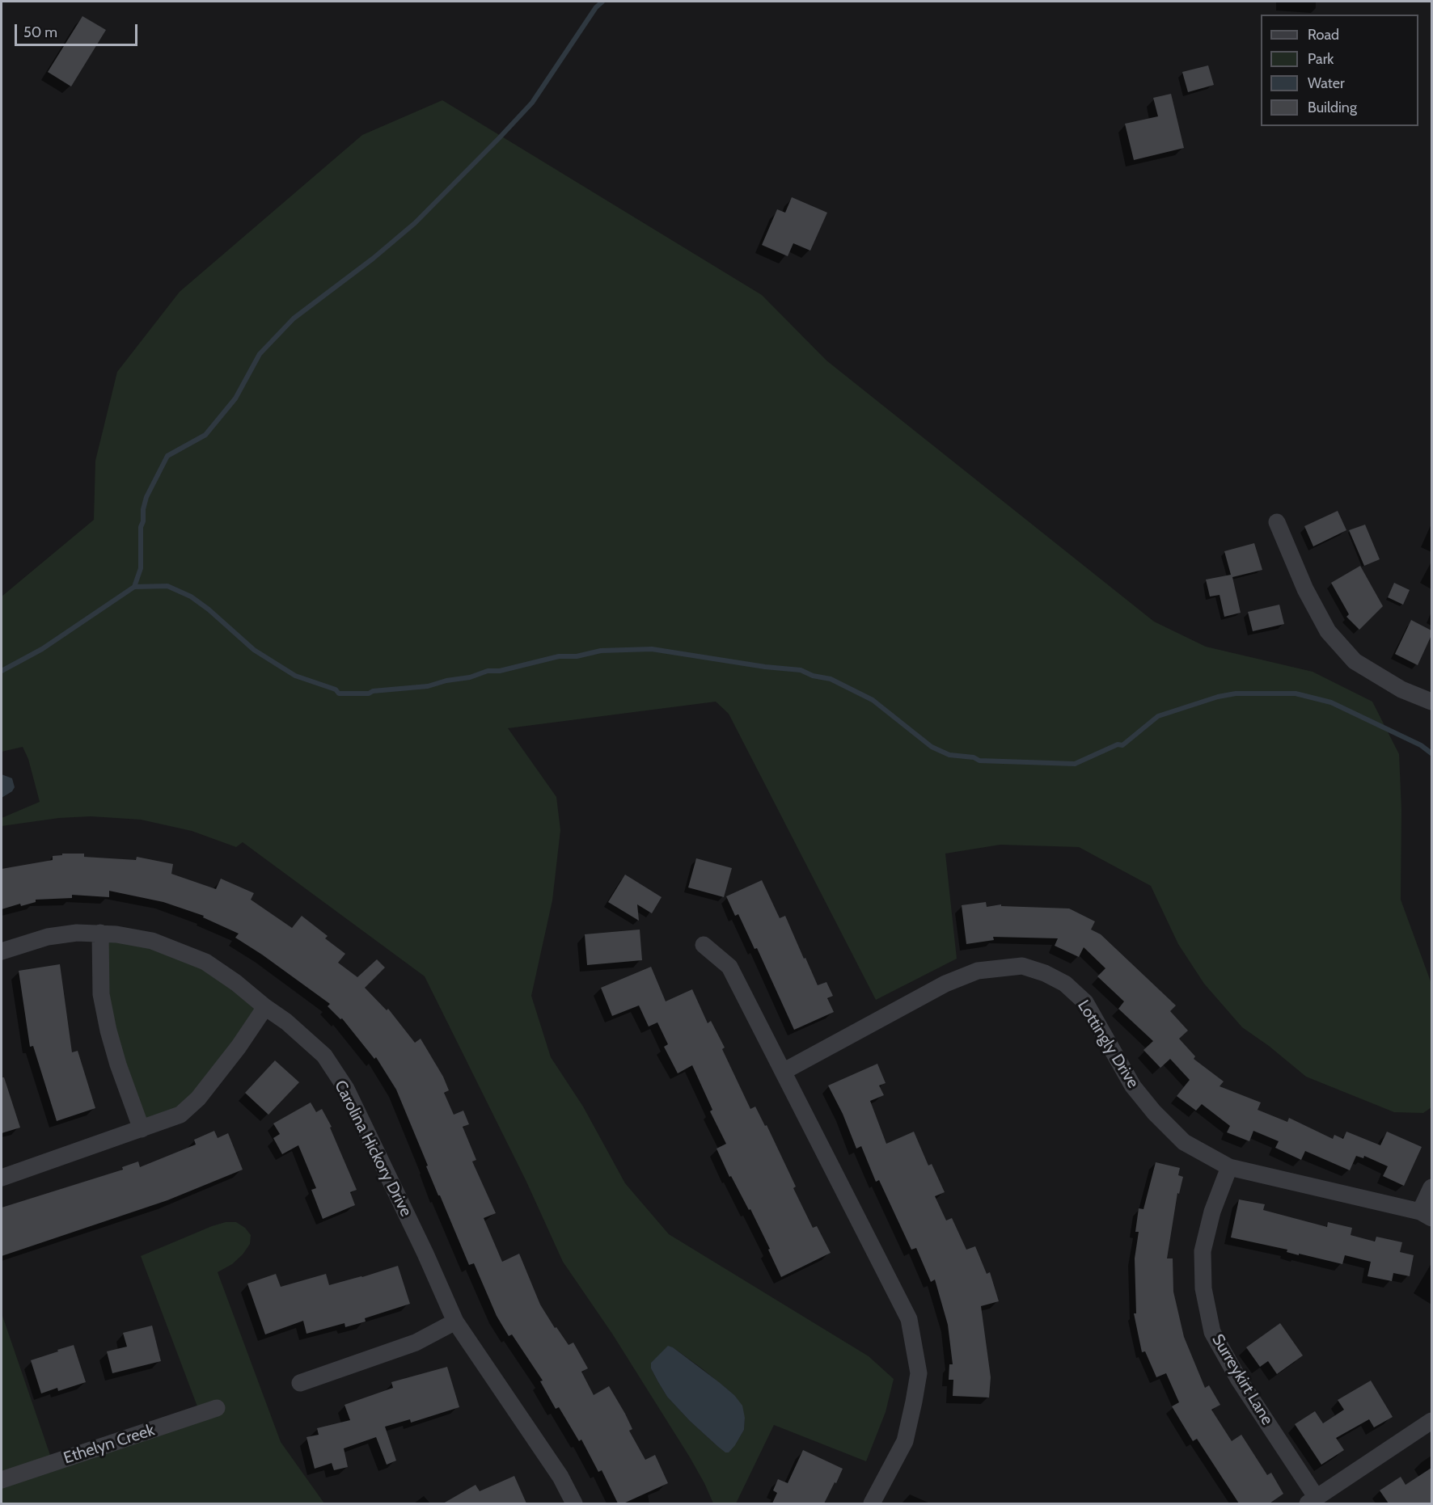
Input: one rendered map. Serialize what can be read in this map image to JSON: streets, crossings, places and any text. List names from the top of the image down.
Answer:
{
  "streets": {
    "street": [
      "Lottingly Drive",
      "Carolina Hickory Drive",
      "Surreykirt Lane",
      "Ethelyn Creek"
    ]
  },
  "crossings": [
    ["Lottingly Drive", "Surreykirt Lane"]
  ],
  "legend": [
    "Road",
    "Park",
    "Water",
    "Building"
  ],
  "scale_bar": "50 m"
}
